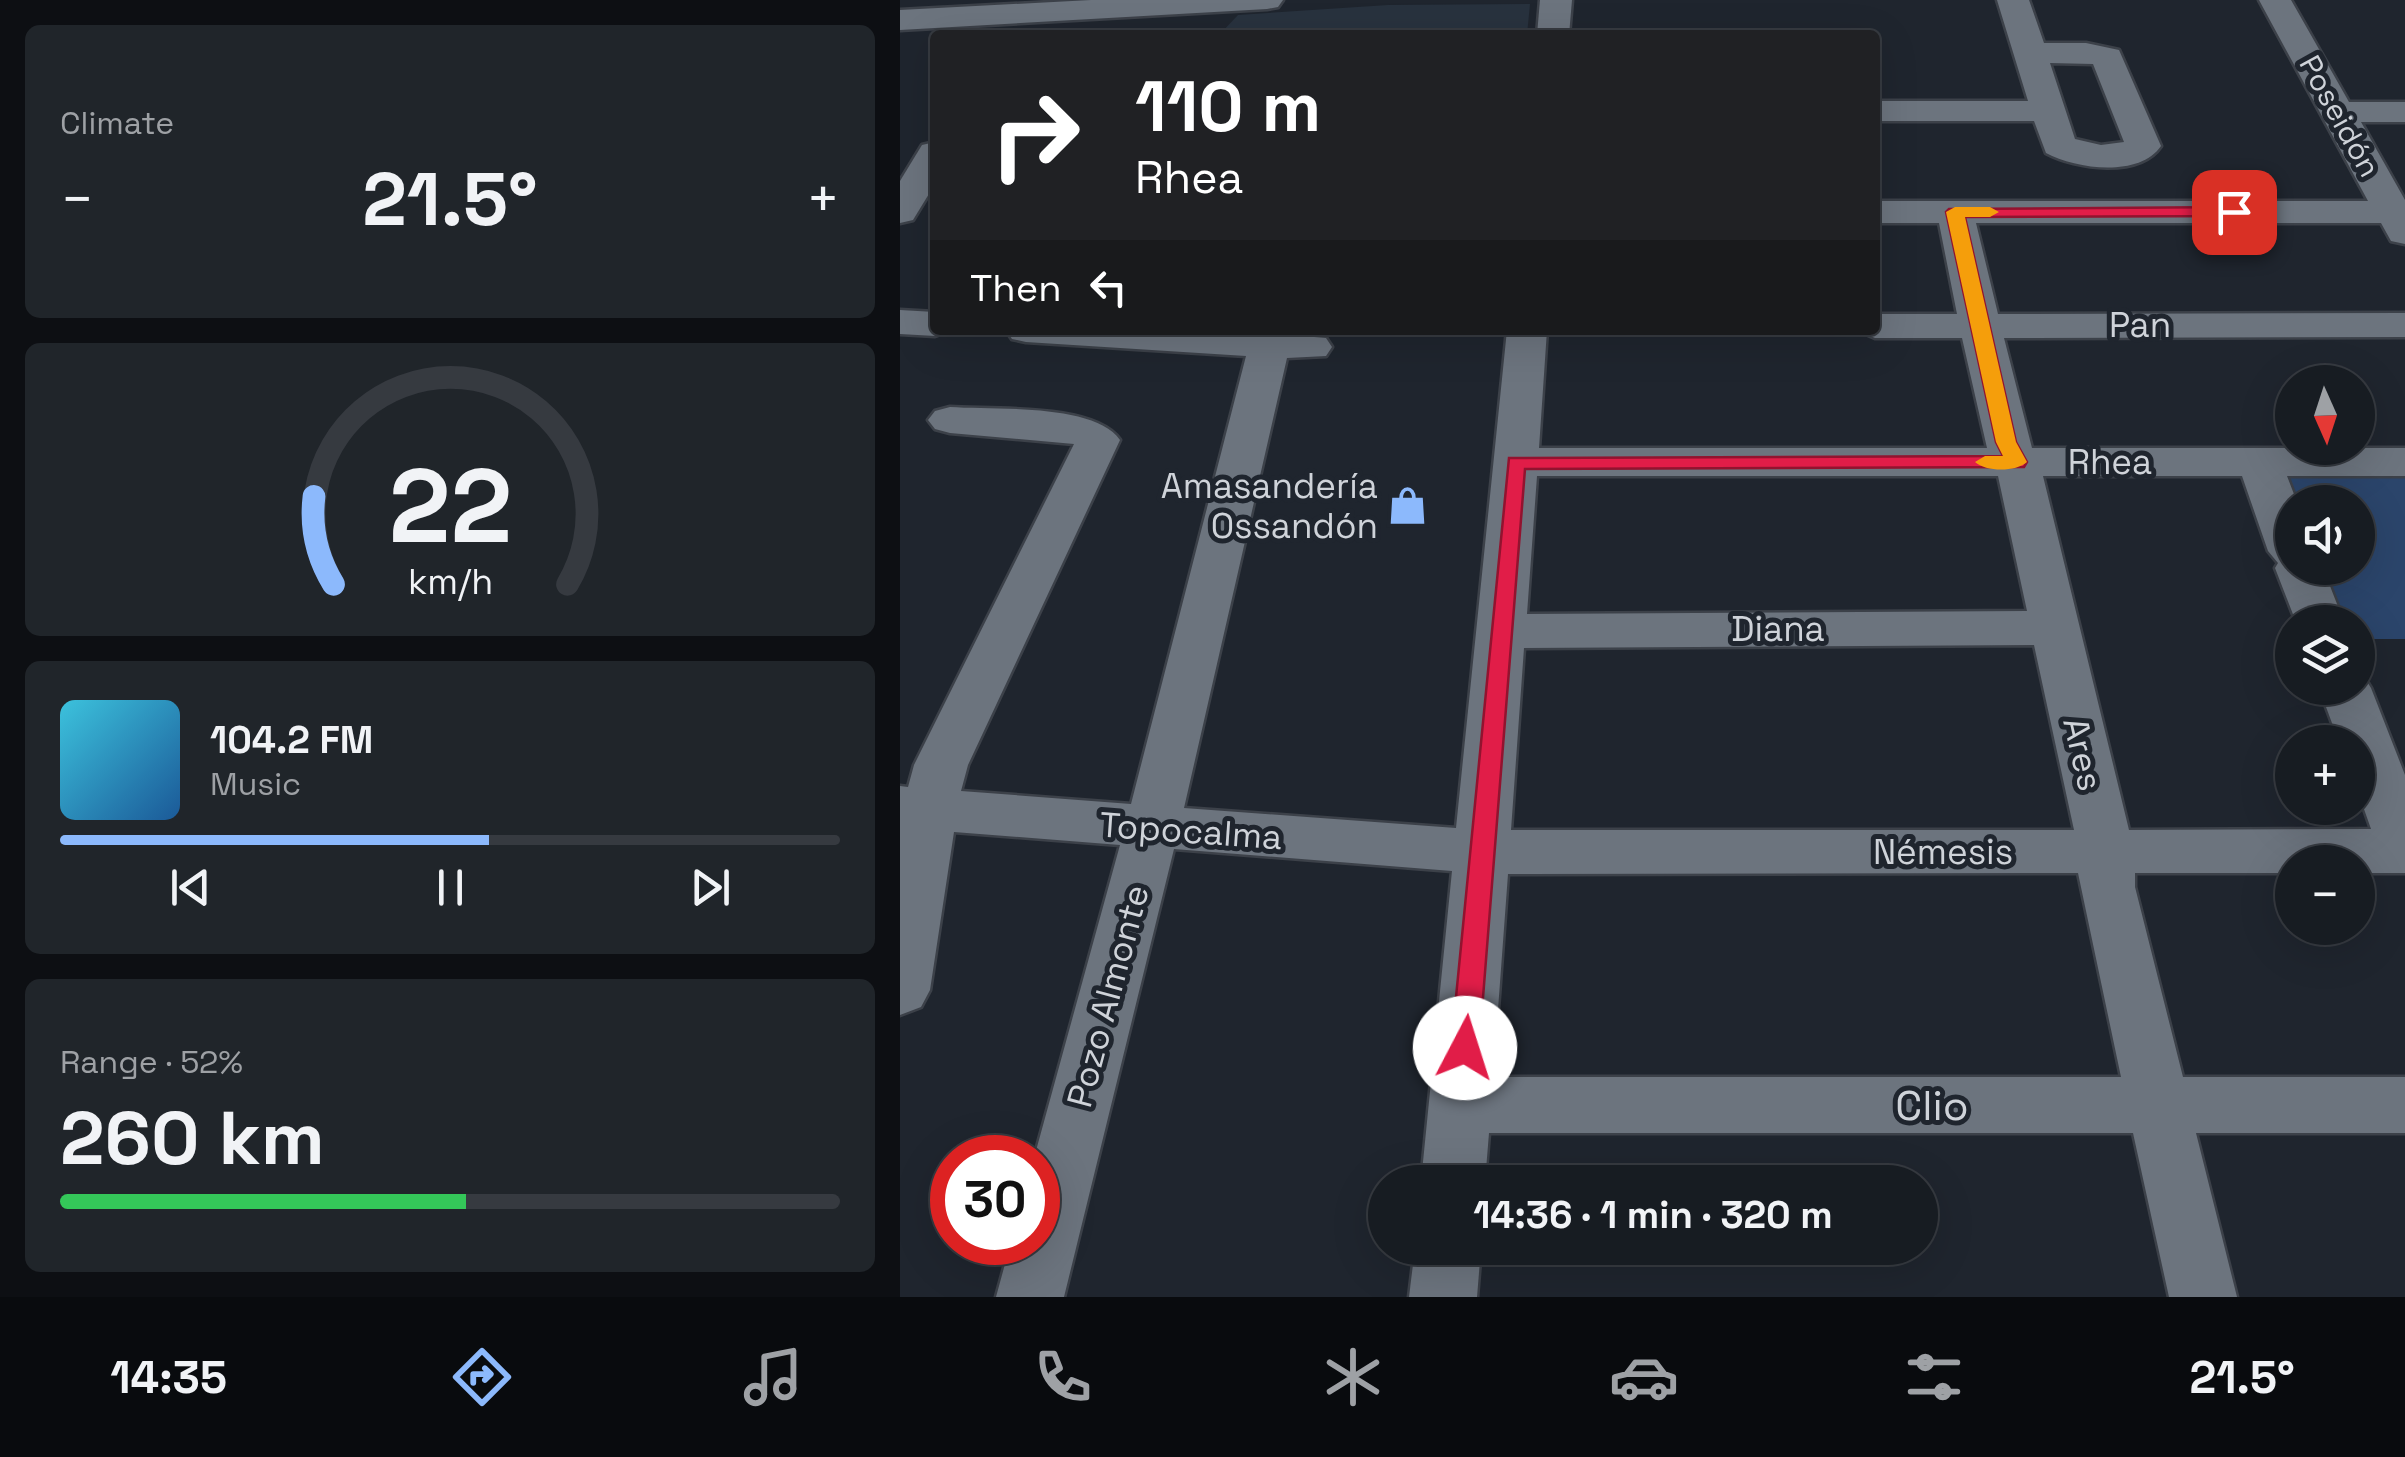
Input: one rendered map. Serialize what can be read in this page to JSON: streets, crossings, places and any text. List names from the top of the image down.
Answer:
{
  "streets": {
    "street": [
      "Poseidón",
      "Pan",
      "Rhea",
      "Diana",
      "Ares",
      "Topocalma",
      "Némesis",
      "Pozo Almonte",
      "Clio"
    ]
  },
  "crossings": [
    ["Pan", "Ares"],
    ["Rhea", "Ares"],
    ["Diana", "Ares"],
    ["Ares", "Némesis"],
    ["Ares", "Clio"],
    ["Topocalma", "Némesis"],
    ["Topocalma", "Pozo Almonte"]
  ],
  "places": {
    "shop": ["Amasandería Ossandón"]
  },
  "north": "bottom",
  "page": {
    "tile": [
      "Climate",
      ["Range · 52%", "260 km"]
    ],
    "turn": ["110 m", "Rhea"],
    "heat": ["−", "21.5°", "+"],
    "then": "Then",
    "map_buttons": ["+", "−"],
    "song": ["104.2 FM", "Music"],
    "limit": "30",
    "trip": "14:36 · 1 min · 320 m",
    "tabs": ["14:35", "21.5°"],
    "gauge": ["22", "km/h"]
  }
}
